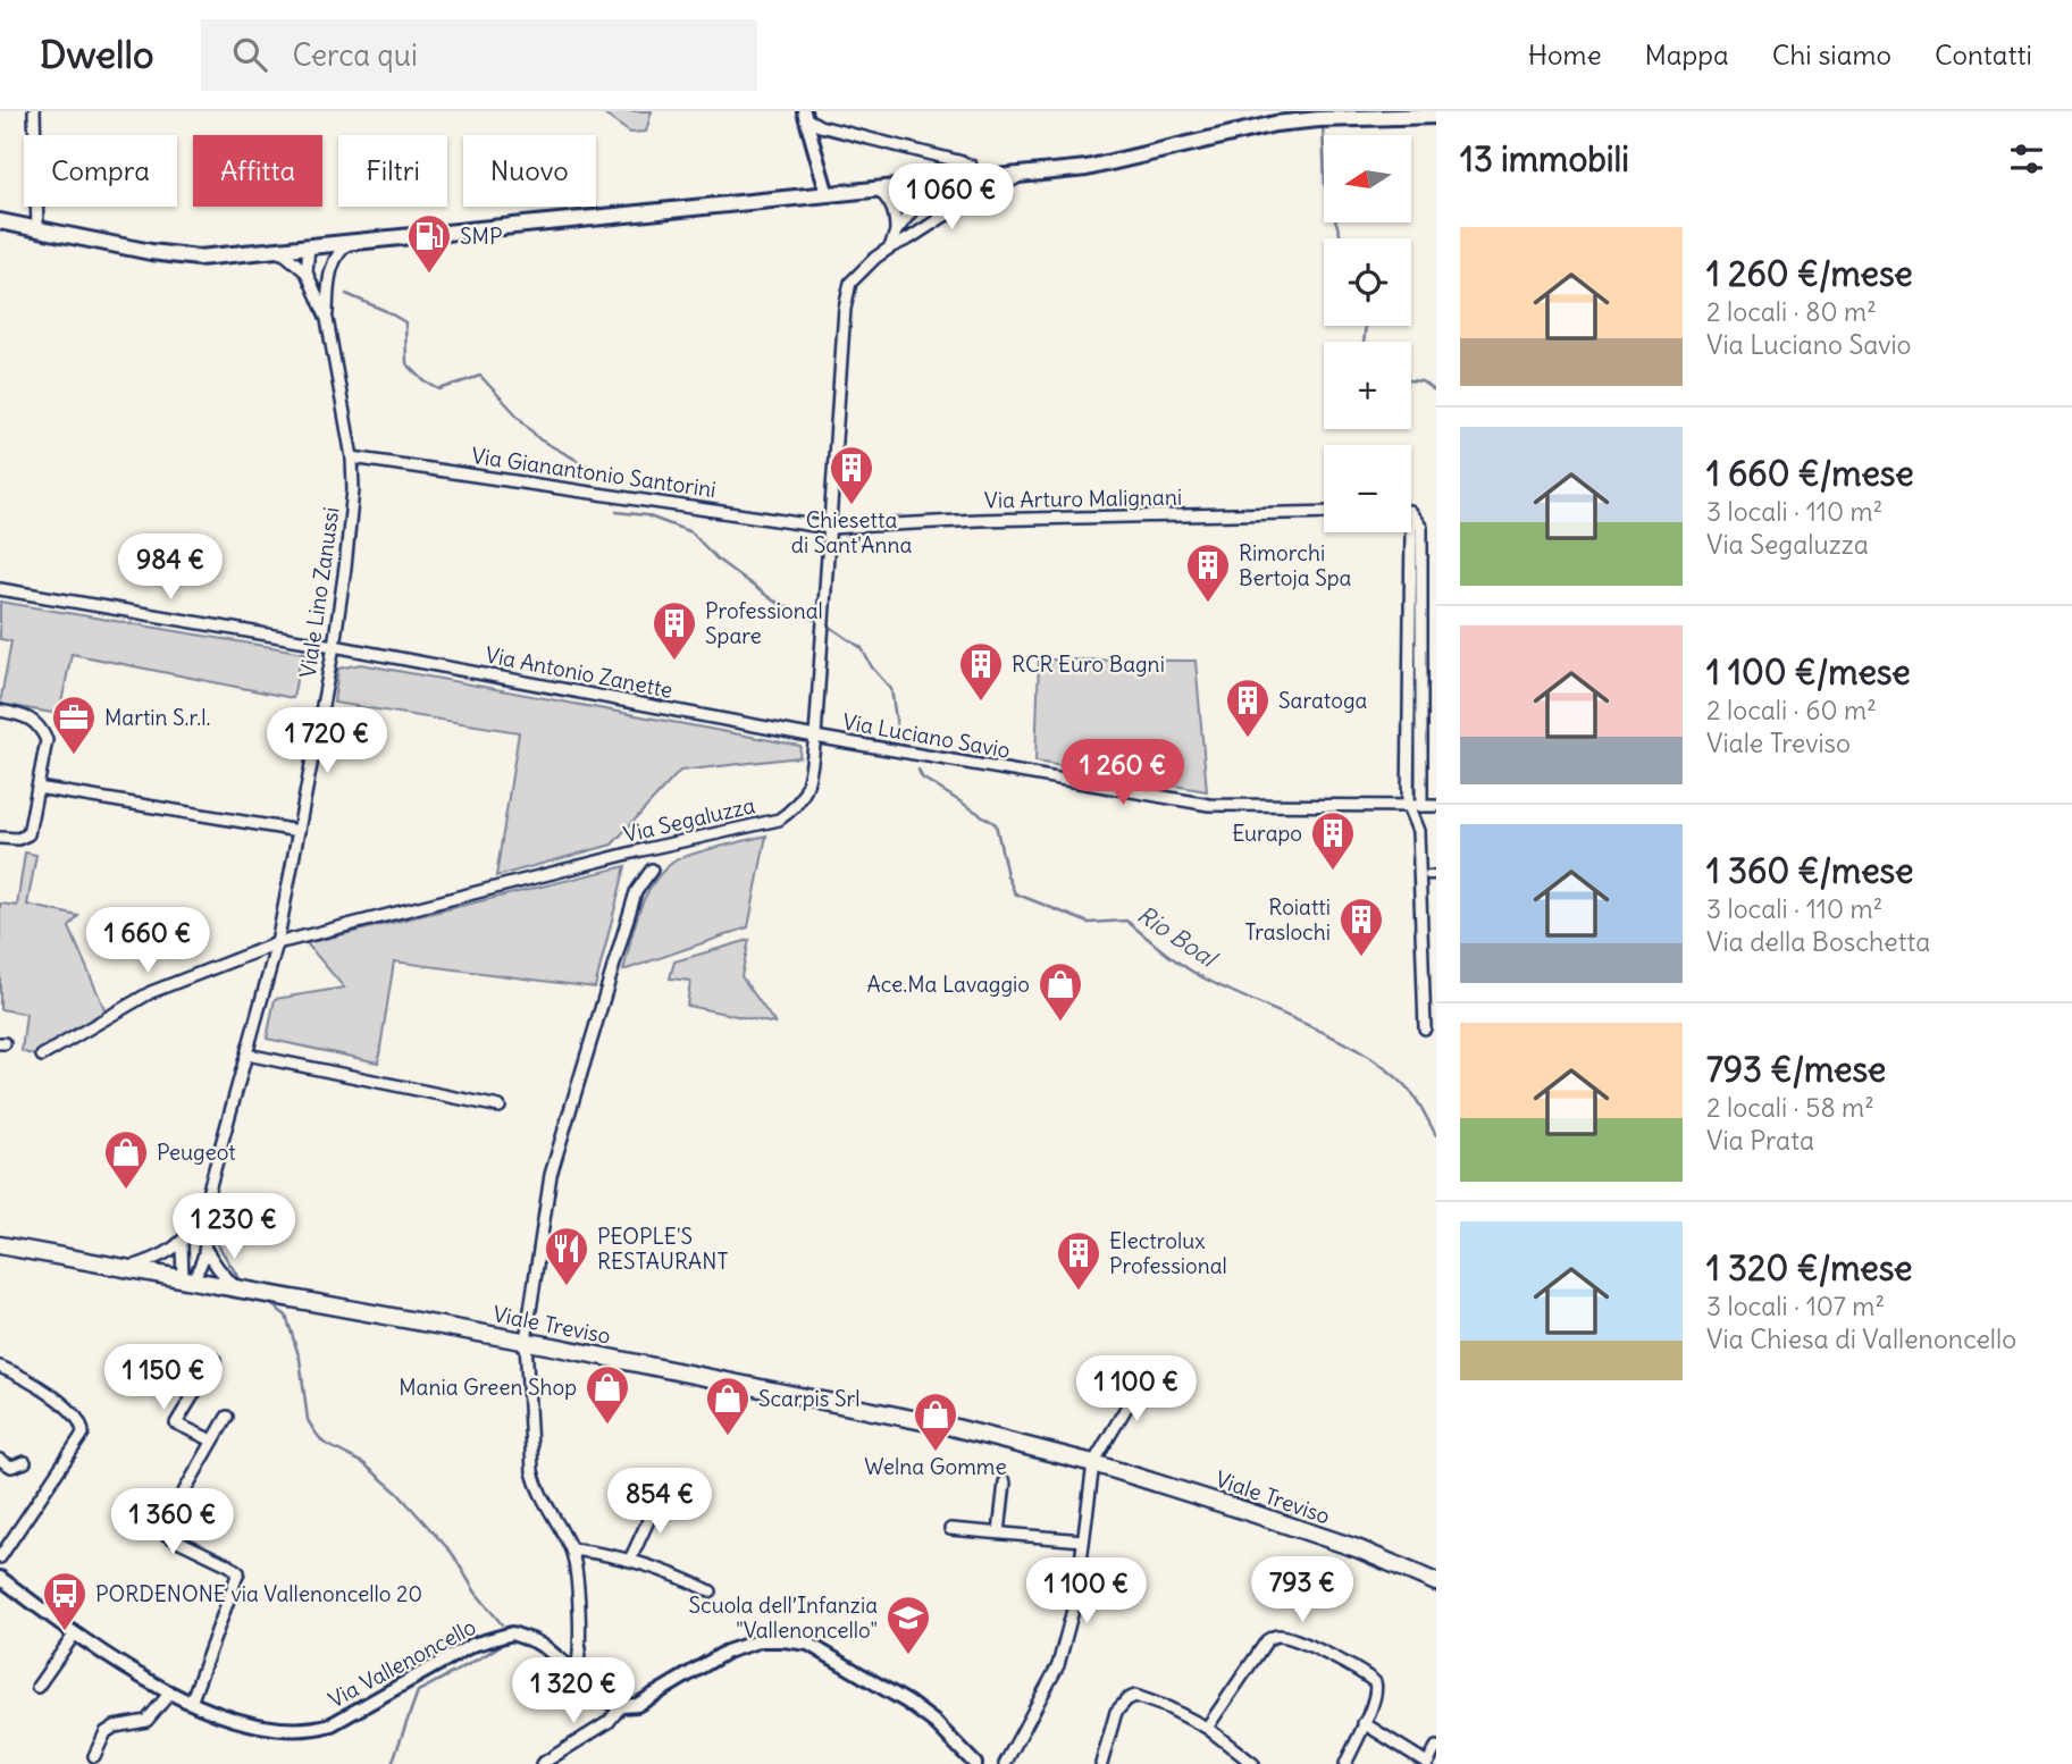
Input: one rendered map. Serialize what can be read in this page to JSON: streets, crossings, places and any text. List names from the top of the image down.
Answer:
{
  "streets": {
    "main road": ["Viale Treviso"],
    "street": [
      "Via Gianantonio Santorini",
      "Via Arturo Malignani",
      "Viale Lino Zanussi",
      "Via Antonio Zanette",
      "Via Luciano Savio",
      "Via Segaluzza",
      "Via Vallenoncello"
    ]
  },
  "crossings": [
    ["Via Gianantonio Santorini", "Via Arturo Malignani"],
    ["Via Gianantonio Santorini", "Viale Lino Zanussi"],
    ["Via Gianantonio Santorini", "Via Segaluzza"],
    ["Via Arturo Malignani", "Via Segaluzza"],
    ["Viale Lino Zanussi", "Via Antonio Zanette"],
    ["Viale Lino Zanussi", "Via Segaluzza"],
    ["Viale Lino Zanussi", "Viale Treviso"],
    ["Via Antonio Zanette", "Via Luciano Savio"],
    ["Via Antonio Zanette", "Via Segaluzza"],
    ["Via Luciano Savio", "Via Segaluzza"]
  ],
  "water": ["Rio Boal"],
  "places": {
    "fuel station": ["SMP"],
    "building": [
      "Chiesetta di Sant'Anna",
      "Rimorchi Bertoja Spa",
      "Professional Spare",
      "RCR Euro Bagni",
      "Saratoga",
      "Eurapo",
      "Roiatti Traslochi",
      "Electrolux Professional"
    ],
    "office": ["Martin S.r.l."],
    "shop": [
      "Ace.Ma Lavaggio",
      "Peugeot",
      "Mania Green Shop",
      "Scarpis Srl",
      "Welna Gomme"
    ],
    "restaurant": ["PEOPLE'S RESTAURANT"],
    "bus stop": ["PORDENONE via Vallenoncello 20"],
    "school or university": ["Scuola dell’Infanzia \"Vallenoncello\""]
  },
  "north": "left",
  "page": {
    "header": "Dwello",
    "search": "Cerca qui",
    "nav": [
      "Home",
      "Mappa",
      "Chi siamo",
      "Contatti"
    ],
    "heading": "13 immobili",
    "map_buttons": ["+", "−"],
    "chip": [
      "Compra",
      "Affitta",
      "Filtri",
      "Nuovo"
    ],
    "price": [
      "1 060 €",
      "984 €",
      "1 720 €",
      "1 260 €",
      "1 660 €",
      "1 230 €",
      "1 150 €",
      "1 100 €",
      "854 €",
      "1 360 €",
      "793 €",
      "1 100 €",
      "1 320 €"
    ],
    "list": [
      {
        "name": "1 260 €/mese",
        "note": "2 locali · 80 m² · Via Luciano Savio"
      },
      {
        "name": "1 660 €/mese",
        "note": "3 locali · 110 m² · Via Segaluzza"
      },
      {
        "name": "1 100 €/mese",
        "note": "2 locali · 60 m² · Viale Treviso"
      },
      {
        "name": "1 360 €/mese",
        "note": "3 locali · 110 m² · Via della Boschetta"
      },
      {
        "name": "793 €/mese",
        "note": "2 locali · 58 m² · Via Prata"
      },
      {
        "name": "1 320 €/mese",
        "note": "3 locali · 107 m² · Via Chiesa di Vallenoncello"
      }
    ]
  }
}
